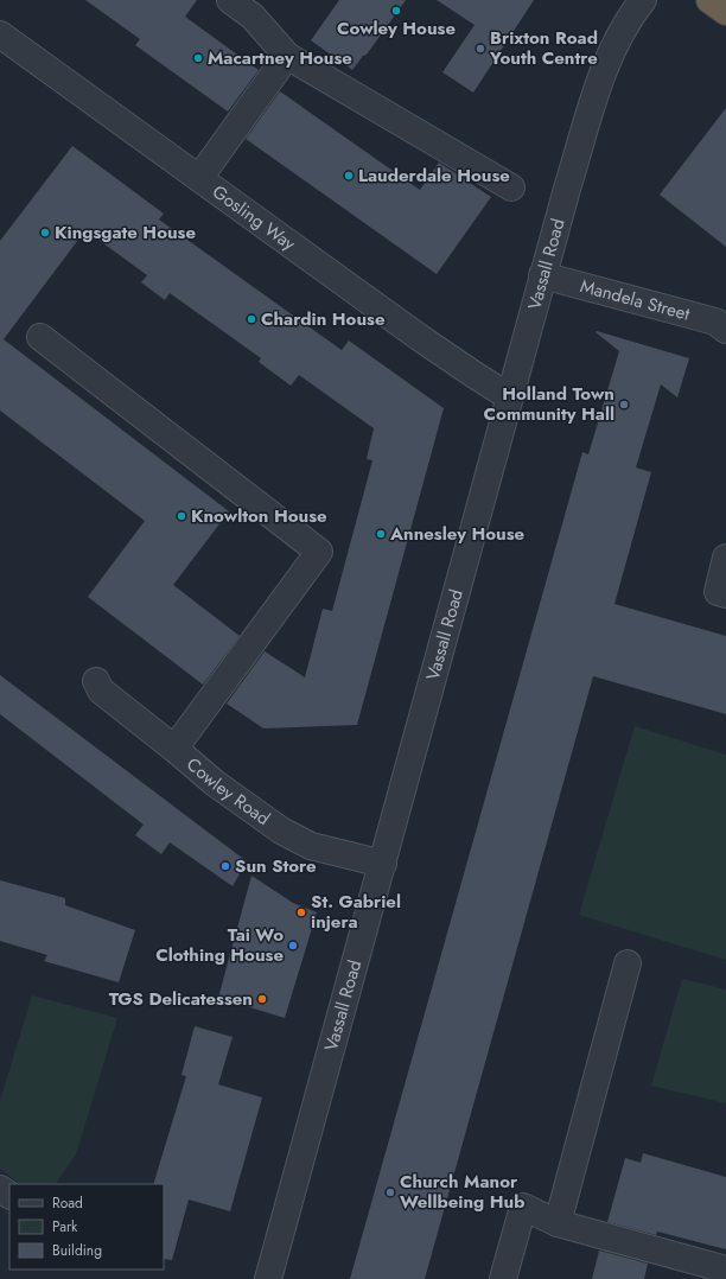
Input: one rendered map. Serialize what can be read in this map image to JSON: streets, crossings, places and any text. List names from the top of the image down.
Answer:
{
  "streets": {
    "street": [
      "Gosling Way",
      "Vassall Road",
      "Mandela Street",
      "Cowley Road"
    ]
  },
  "crossings": [
    ["Gosling Way", "Vassall Road"],
    ["Vassall Road", "Mandela Street"],
    ["Vassall Road", "Cowley Road"]
  ],
  "places": [
    "Cowley House",
    "Brixton Road Youth Centre",
    "Macartney House",
    "Lauderdale House",
    "Kingsgate House",
    "Chardin House",
    "Holland Town Community Hall",
    "Knowlton House",
    "Annesley House",
    "Sun Store",
    "St. Gabriel injera",
    "Tai Wo Clothing House",
    "TGS Delicatessen",
    "Church Manor Wellbeing Hub"
  ],
  "legend": ["Road", "Park", "Building"]
}
